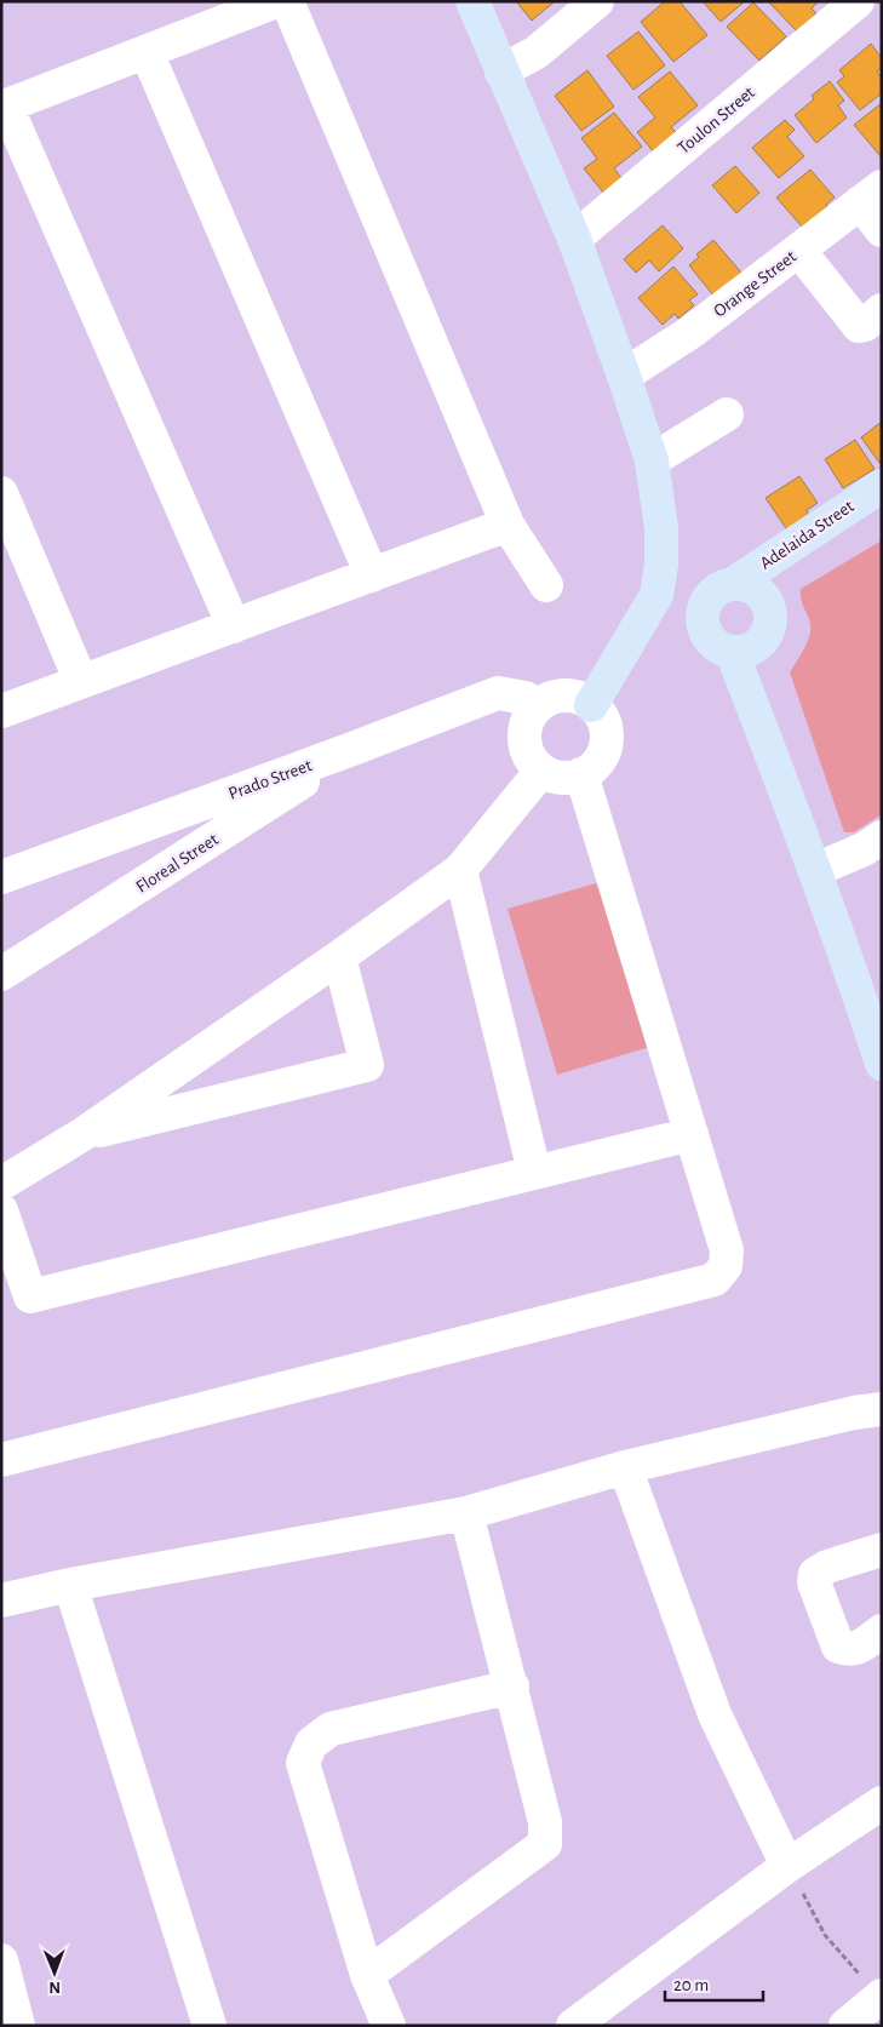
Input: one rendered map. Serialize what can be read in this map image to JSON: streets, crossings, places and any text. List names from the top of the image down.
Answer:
{
  "streets": {
    "street": [
      "Toulon Street",
      "Orange Street",
      "Adelaida Street",
      "Prado Street",
      "Floreal Street"
    ]
  },
  "crossings": [
    ["Prado Street", "Floreal Street"]
  ],
  "scale_bar": "20 m",
  "north": "bottom"
}
